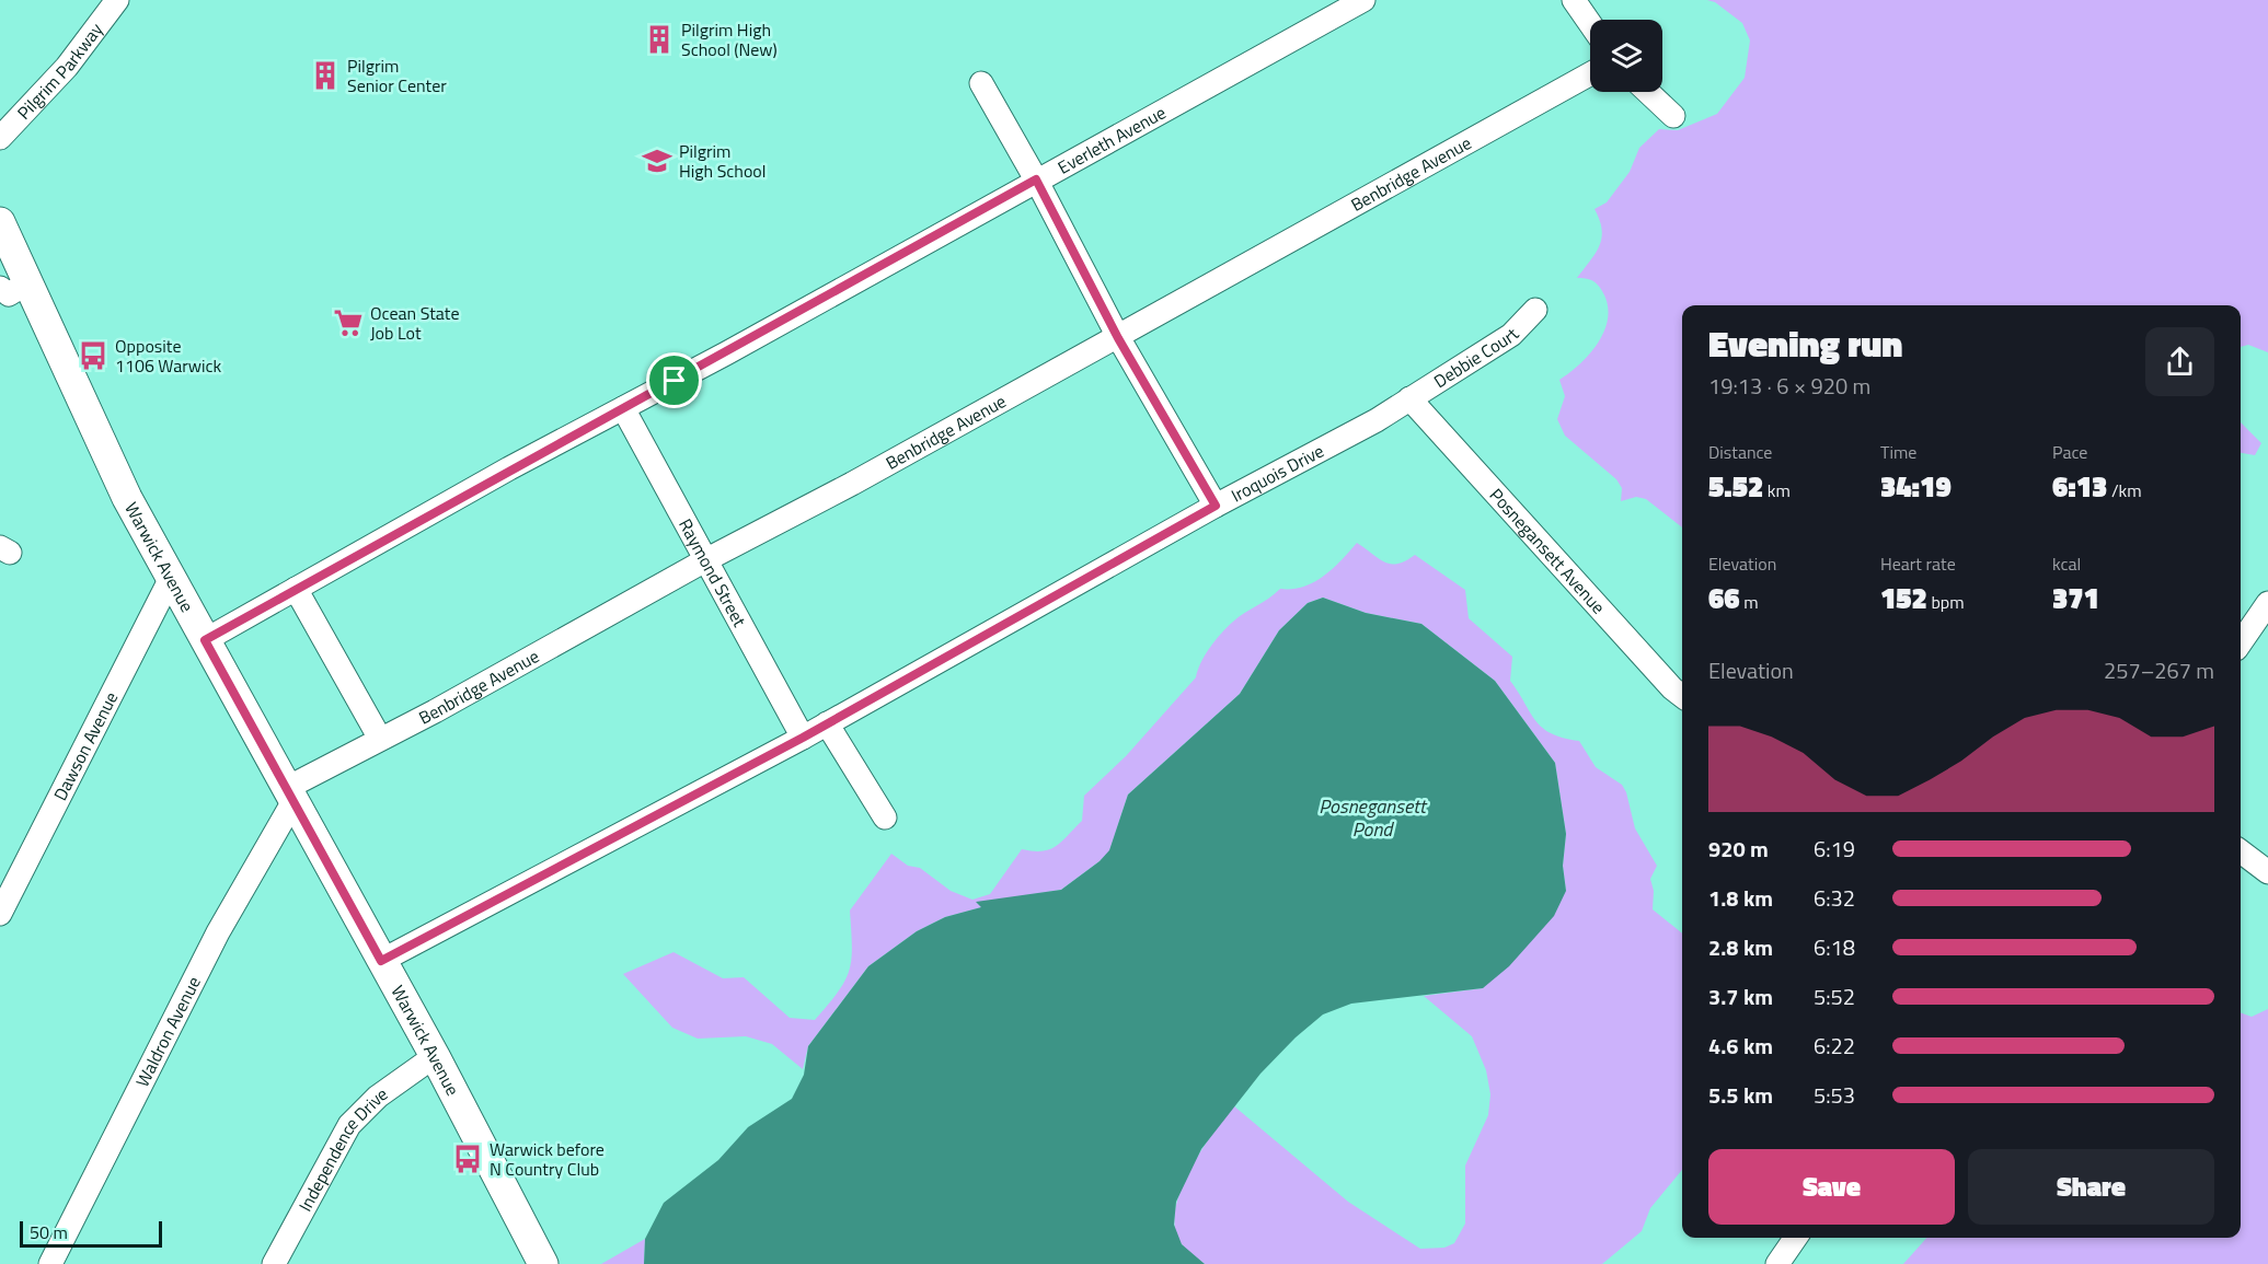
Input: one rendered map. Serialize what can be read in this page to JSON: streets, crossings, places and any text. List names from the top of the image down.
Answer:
{
  "streets": {
    "main road": ["Warwick Avenue"],
    "street": [
      "Pilgrim Parkway",
      "Everleth Avenue",
      "Benbridge Avenue",
      "Debbie Court",
      "Iroquois Drive",
      "Posnegansett Avenue",
      "Raymond Street",
      "Dawson Avenue",
      "Waldron Avenue",
      "Independence Drive"
    ]
  },
  "crossings": [
    ["Everleth Avenue", "Warwick Avenue"],
    ["Everleth Avenue", "Raymond Street"],
    ["Benbridge Avenue", "Warwick Avenue"],
    ["Benbridge Avenue", "Raymond Street"],
    ["Benbridge Avenue", "Waldron Avenue"],
    ["Debbie Court", "Iroquois Drive"],
    ["Debbie Court", "Posnegansett Avenue"],
    ["Iroquois Drive", "Posnegansett Avenue"],
    ["Iroquois Drive", "Warwick Avenue"],
    ["Iroquois Drive", "Raymond Street"],
    ["Warwick Avenue", "Dawson Avenue"],
    ["Warwick Avenue", "Waldron Avenue"],
    ["Warwick Avenue", "Independence Drive"]
  ],
  "water": ["Posnegansett Pond"],
  "places": {
    "building": ["Pilgrim High School (New)", "Pilgrim Senior Center"],
    "school or university": ["Pilgrim High School"],
    "supermarket": ["Ocean State Job Lot"],
    "bus stop": ["Opposite 1106 Warwick", "Warwick before N Country Club"]
  },
  "scale_bar": "50 m",
  "page": {
    "heading": ["Evening run", "19:13 · 6 × 920 m"],
    "stats": [
      ["Distance", "5.52 km"],
      ["Time", "34:19"],
      ["Pace", "6:13 /km"],
      ["Elevation", "66 m"],
      ["Heart rate", "152 bpm"],
      ["kcal", "371"]
    ],
    "chart": ["Elevation", "257–267 m"],
    "list": [
      {
        "name": "920 m",
        "note": "6:19"
      },
      {
        "name": "1.8 km",
        "note": "6:32"
      },
      {
        "name": "2.8 km",
        "note": "6:18"
      },
      {
        "name": "3.7 km",
        "note": "5:52"
      },
      {
        "name": "4.6 km",
        "note": "6:22"
      },
      {
        "name": "5.5 km",
        "note": "5:53"
      }
    ],
    "buttons": ["Save", "Share"],
    "scale": "50 m"
  }
}
